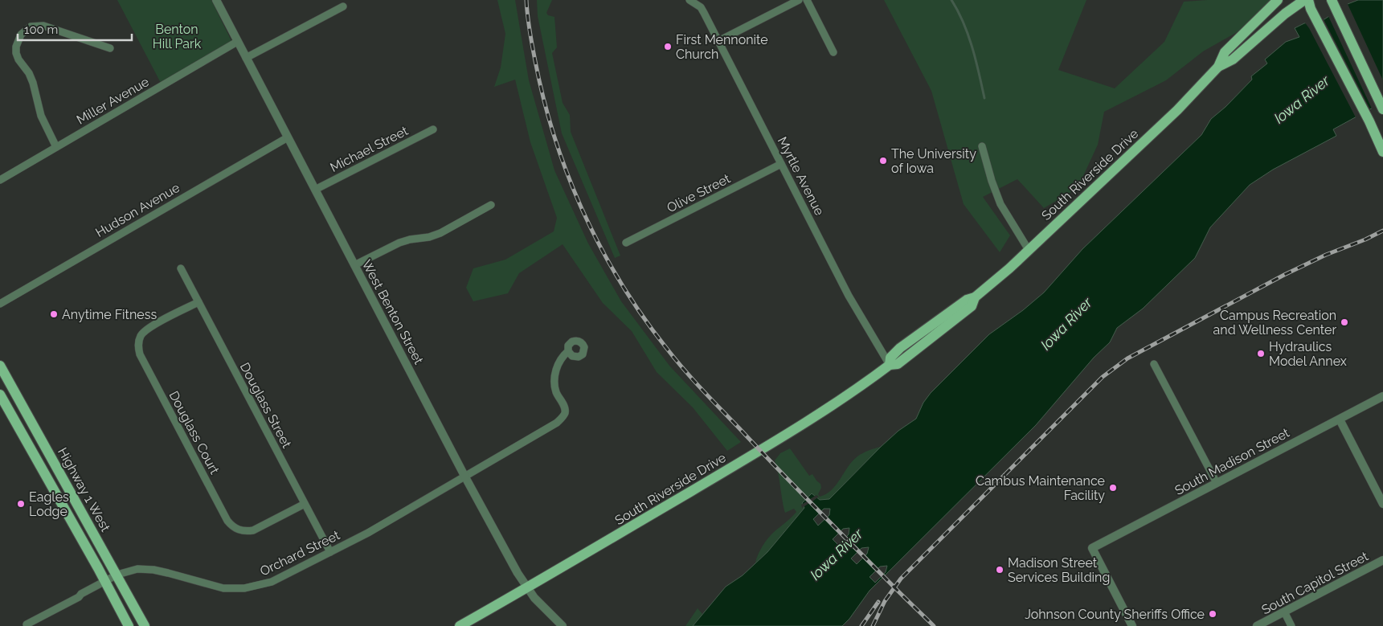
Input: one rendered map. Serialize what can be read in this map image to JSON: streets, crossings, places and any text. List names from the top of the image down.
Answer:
{
  "streets": {
    "main road": ["South Riverside Drive", "Highway 1 West"],
    "street": [
      "Miller Avenue",
      "Michael Street",
      "Myrtle Avenue",
      "Olive Street",
      "Hudson Avenue",
      "West Benton Street",
      "Douglass Street",
      "Douglass Court",
      "South Madison Street",
      "Orchard Street",
      "South Capitol Street"
    ]
  },
  "crossings": [
    ["Miller Avenue", "West Benton Street"],
    ["Michael Street", "West Benton Street"],
    ["South Riverside Drive", "Myrtle Avenue"],
    ["South Riverside Drive", "West Benton Street"],
    ["Myrtle Avenue", "Olive Street"],
    ["Hudson Avenue", "West Benton Street"],
    ["West Benton Street", "Orchard Street"],
    ["Douglass Street", "Douglass Court"],
    ["Douglass Street", "Orchard Street"],
    ["Highway 1 West", "Orchard Street"]
  ],
  "water": ["Iowa River"],
  "parks": ["Benton Hill Park"],
  "places": [
    "First Mennonite Church",
    "The University of Iowa",
    "Anytime Fitness",
    "Campus Recreation and Wellness Center",
    "Hydraulics Model Annex",
    "Cambus Maintenance Facility",
    "Eagles Lodge",
    "Madison Street Services Building",
    "Johnson County Sheriffs Office"
  ],
  "scale_bar": "100 m"
}
